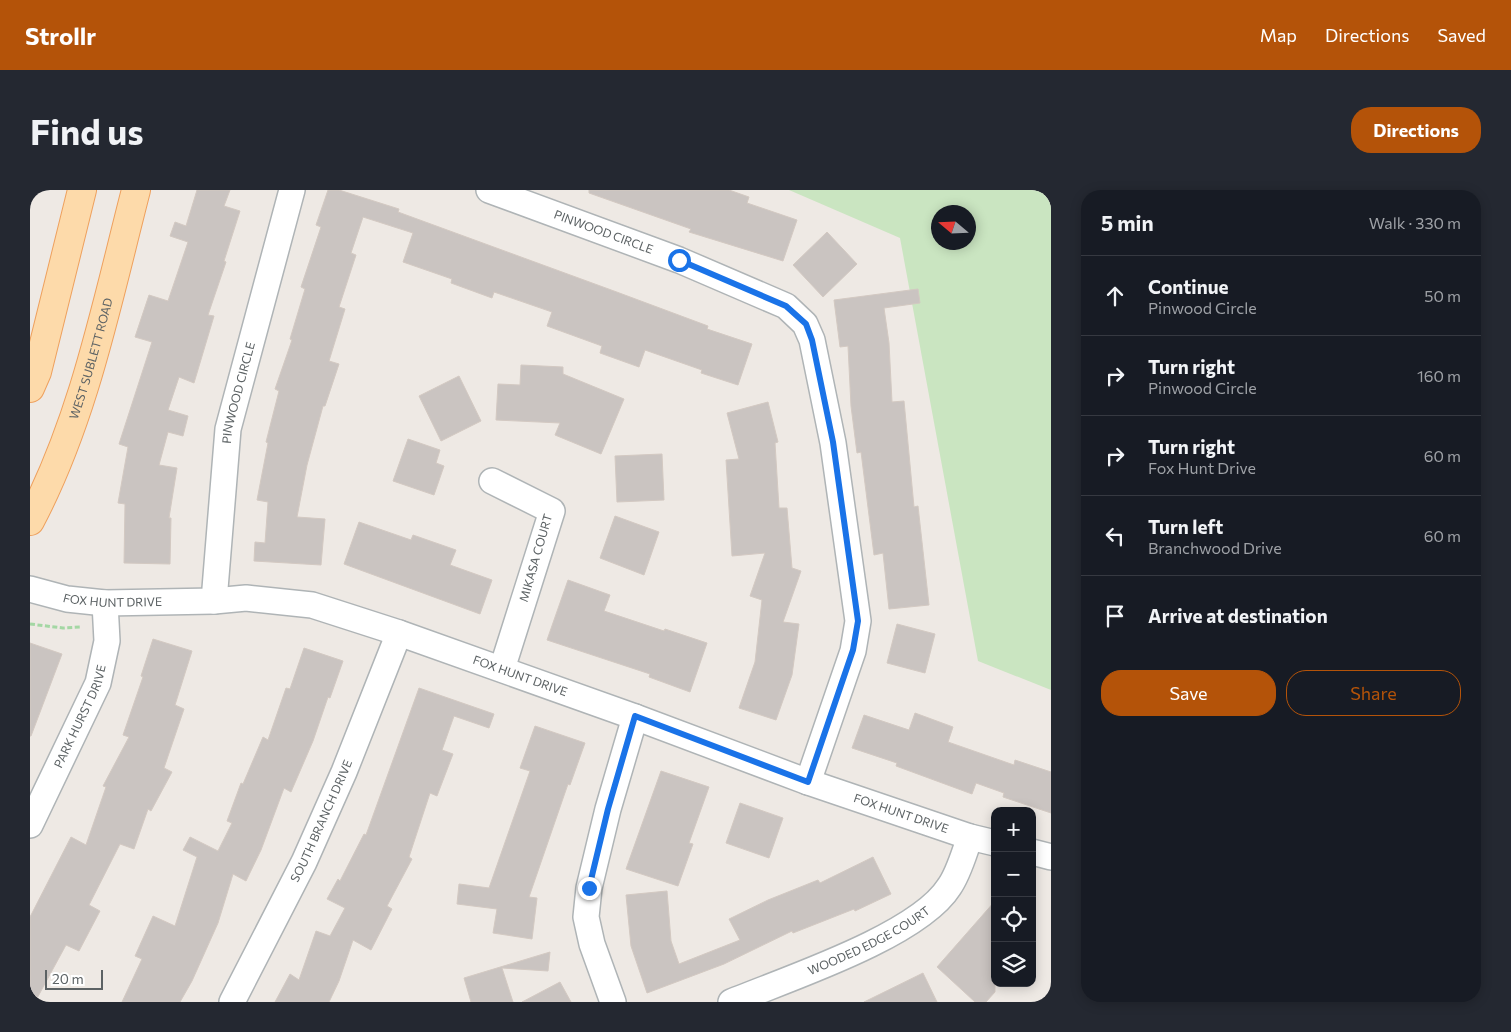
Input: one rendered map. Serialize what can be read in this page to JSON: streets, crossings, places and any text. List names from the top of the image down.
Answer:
{
  "streets": {
    "main road": ["WEST SUBLETT ROAD"],
    "street": [
      "PINWOOD CIRCLE",
      "MIKASA COURT",
      "FOX HUNT DRIVE",
      "PARK HURST DRIVE",
      "SOUTH BRANCH DRIVE",
      "WOODED EDGE COURT"
    ]
  },
  "crossings": [
    ["PINWOOD CIRCLE", "FOX HUNT DRIVE"],
    ["MIKASA COURT", "FOX HUNT DRIVE"],
    ["FOX HUNT DRIVE", "PARK HURST DRIVE"],
    ["FOX HUNT DRIVE", "SOUTH BRANCH DRIVE"],
    ["FOX HUNT DRIVE", "WOODED EDGE COURT"]
  ],
  "scale_bar": "20 m",
  "north": "left",
  "page": {
    "header": "Strollr",
    "nav": ["Map", "Directions", "Saved"],
    "buttons": [
      "Directions",
      ["Save", "Share"]
    ],
    "title": "Find us",
    "heading": ["5 min", "Walk · 330 m"],
    "list": [
      ["Continue", "Pinwood Circle", "50 m"],
      ["Turn right", "Pinwood Circle", "160 m"],
      ["Turn right", "Fox Hunt Drive", "60 m"],
      ["Turn left", "Branchwood Drive", "60 m"],
      "Arrive at destination"
    ],
    "map_buttons": ["+", "−"],
    "scale": "20 m"
  }
}
